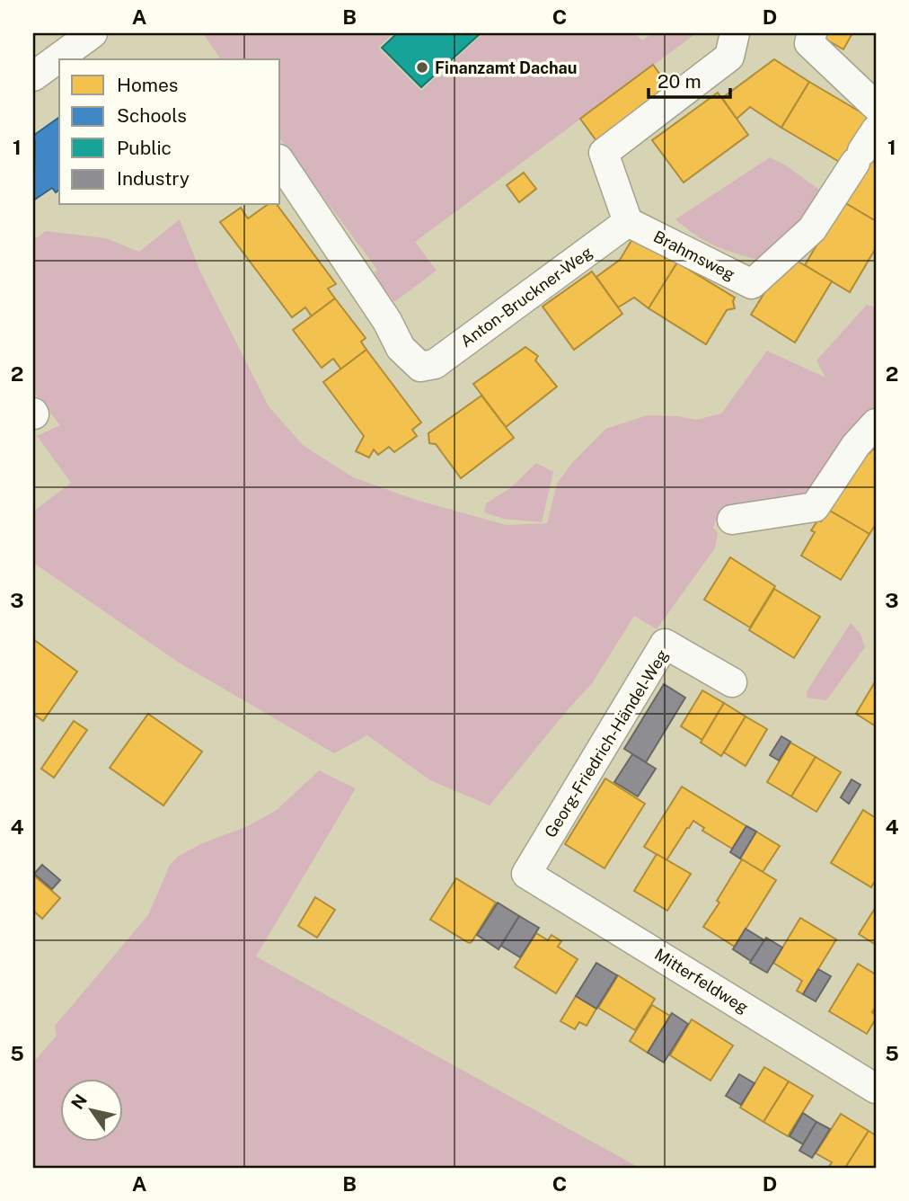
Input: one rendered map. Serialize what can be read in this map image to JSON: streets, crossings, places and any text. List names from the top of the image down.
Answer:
{
  "streets": {
    "street": [
      "Brahmsweg",
      "Anton-Bruckner-Weg",
      "Georg-Friedrich-Händel-Weg",
      "Mitterfeldweg"
    ]
  },
  "crossings": [
    ["Brahmsweg", "Anton-Bruckner-Weg"],
    ["Georg-Friedrich-Händel-Weg", "Mitterfeldweg"]
  ],
  "places": ["Finanzamt Dachau"],
  "legend": [
    "Homes",
    "Schools",
    "Public",
    "Industry"
  ],
  "scale_bar": "20 m",
  "north": "top left",
  "grid": {
    "columns": [
      "A",
      "B",
      "C",
      "D"
    ],
    "rows": [
      "1",
      "2",
      "3",
      "4",
      "5"
    ]
  }
}
